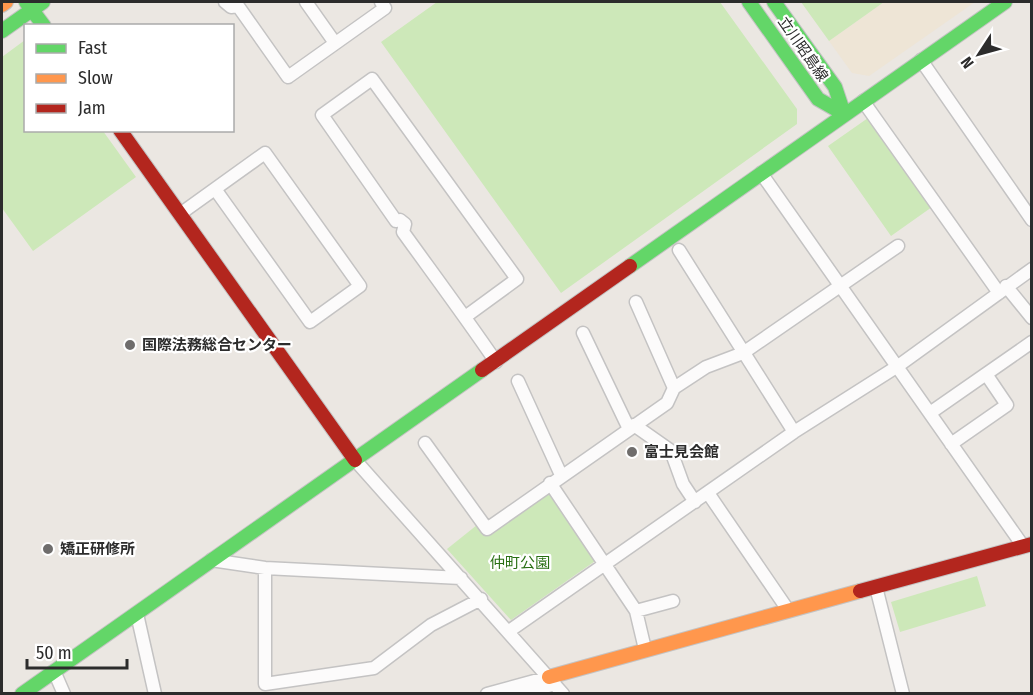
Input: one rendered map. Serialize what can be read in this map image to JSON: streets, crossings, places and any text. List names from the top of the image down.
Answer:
{
  "streets": {
    "street": ["立川昭島線"]
  },
  "parks": ["仲町公園"],
  "places": ["国際法務総合センター", "富士見会館", "矯正研修所"],
  "legend": ["Fast", "Slow", "Jam"],
  "scale_bar": "50 m",
  "north": "bottom left"
}
